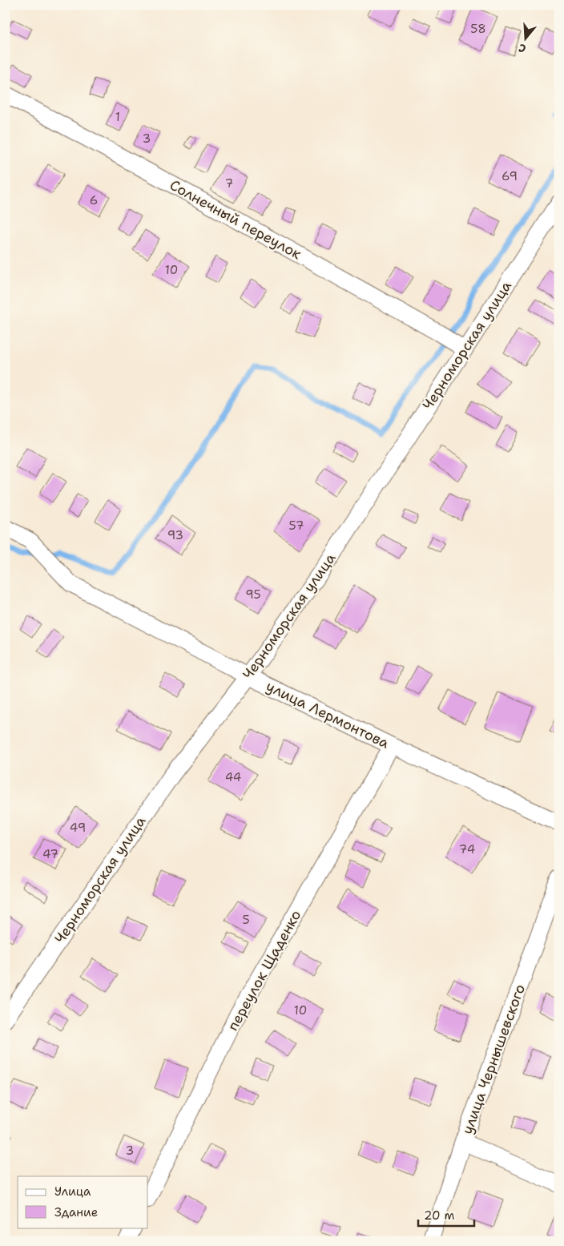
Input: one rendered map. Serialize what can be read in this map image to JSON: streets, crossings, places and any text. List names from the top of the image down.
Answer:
{
  "streets": {
    "street": [
      "Солнечный переулок",
      "Черноморская улица",
      "улица Лермонтова",
      "переулок Щаденко",
      "улица Чернышевского"
    ]
  },
  "crossings": [
    ["Солнечный переулок", "Черноморская улица"],
    ["Черноморская улица", "улица Лермонтова"],
    ["улица Лермонтова", "переулок Щаденко"]
  ],
  "house_numbers": [
    "58",
    "1",
    "3",
    "69",
    "7",
    "6",
    "10",
    "57",
    "93",
    "95",
    "44",
    "49",
    "74",
    "47",
    "5",
    "10",
    "3"
  ],
  "legend": ["Улица", "Здание"],
  "scale_bar": "20 m",
  "north": "bottom"
}
